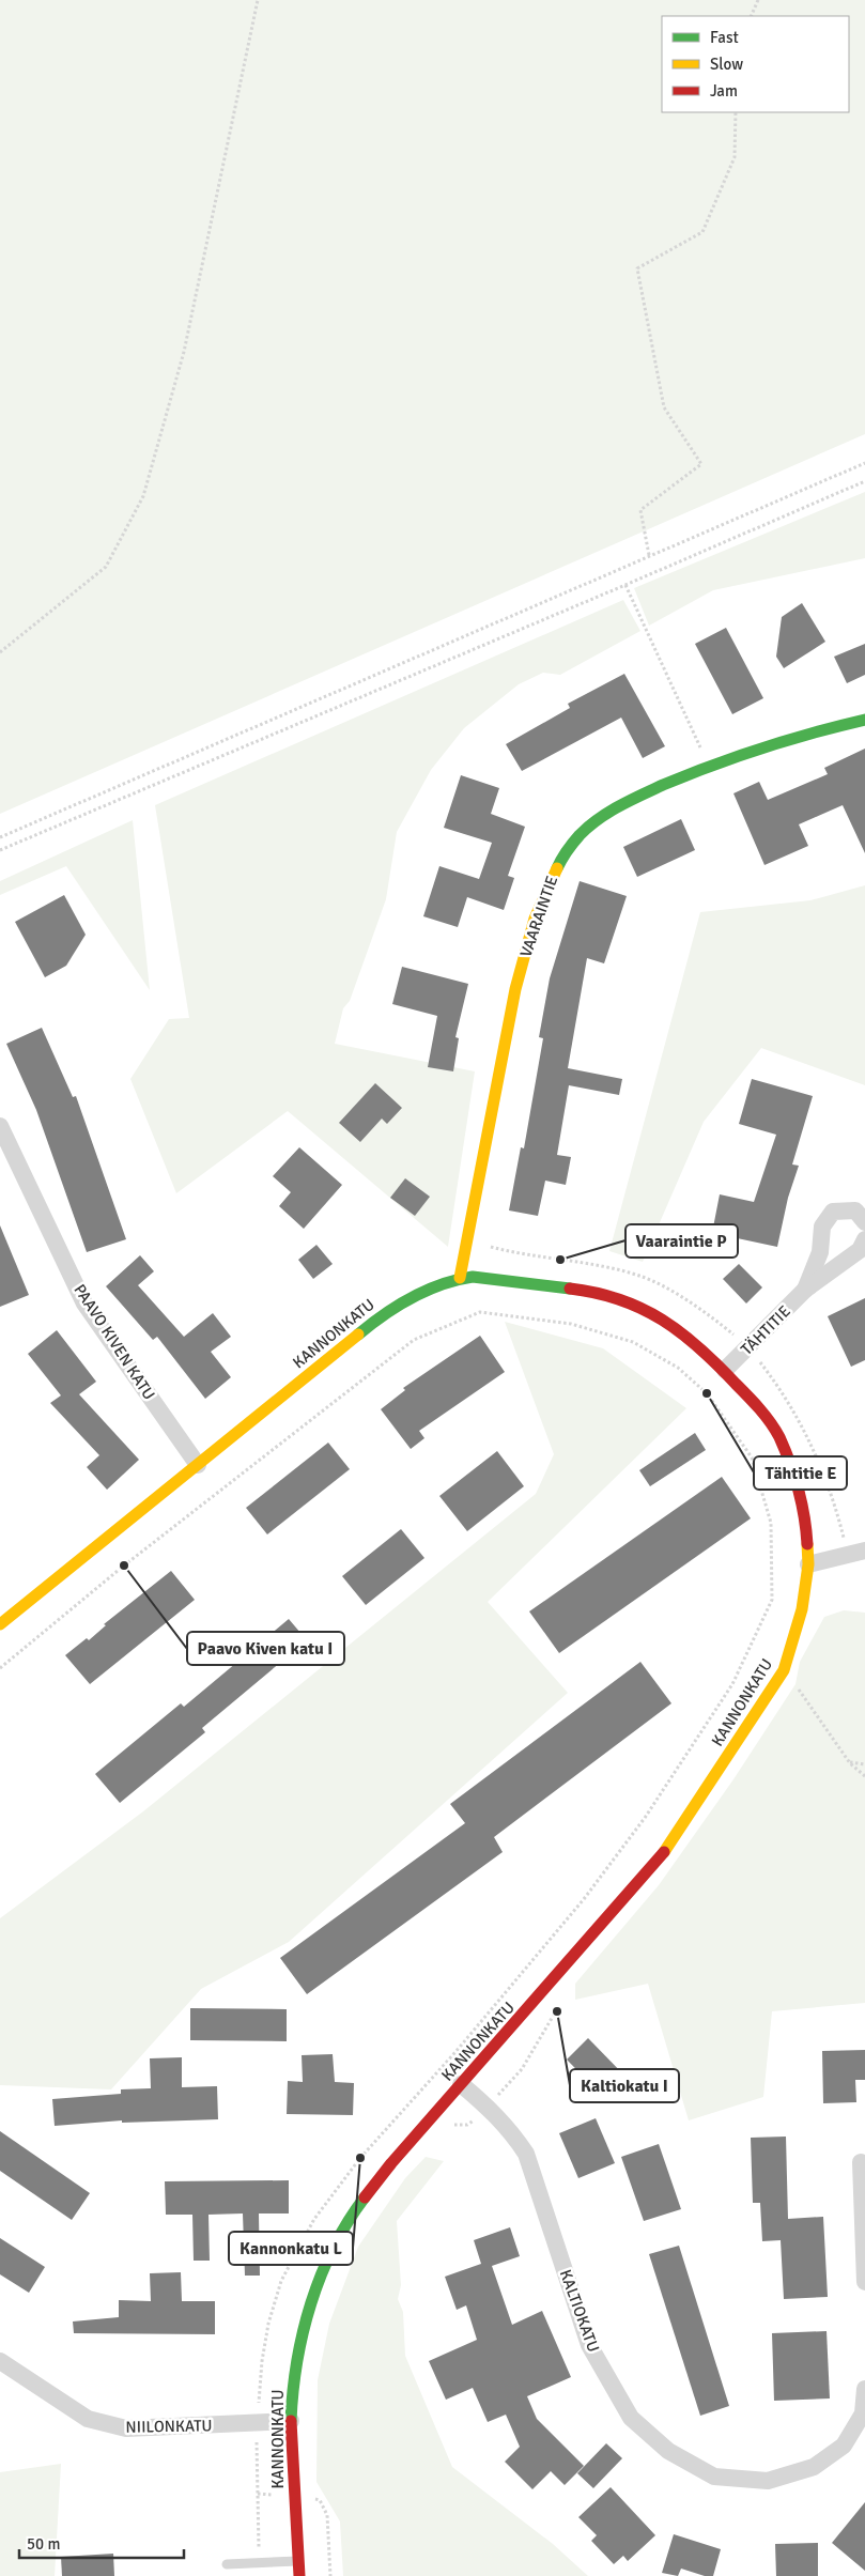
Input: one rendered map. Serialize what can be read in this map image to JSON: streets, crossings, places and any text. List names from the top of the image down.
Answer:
{
  "streets": {
    "street": [
      "VAARAINTIE",
      "TÄHTITIE",
      "KANNONKATU",
      "PAAVO KIVEN KATU",
      "KALTIOKATU",
      "NIILONKATU"
    ]
  },
  "crossings": [
    ["VAARAINTIE", "KANNONKATU"],
    ["TÄHTITIE", "KANNONKATU"],
    ["KANNONKATU", "PAAVO KIVEN KATU"],
    ["KANNONKATU", "KALTIOKATU"],
    ["KANNONKATU", "NIILONKATU"]
  ],
  "places": [
    "Vaaraintie P",
    "Tähtitie E",
    "Paavo Kiven katu I",
    "Kaltiokatu I",
    "Kannonkatu L"
  ],
  "legend": ["Fast", "Slow", "Jam"],
  "scale_bar": "50 m"
}
